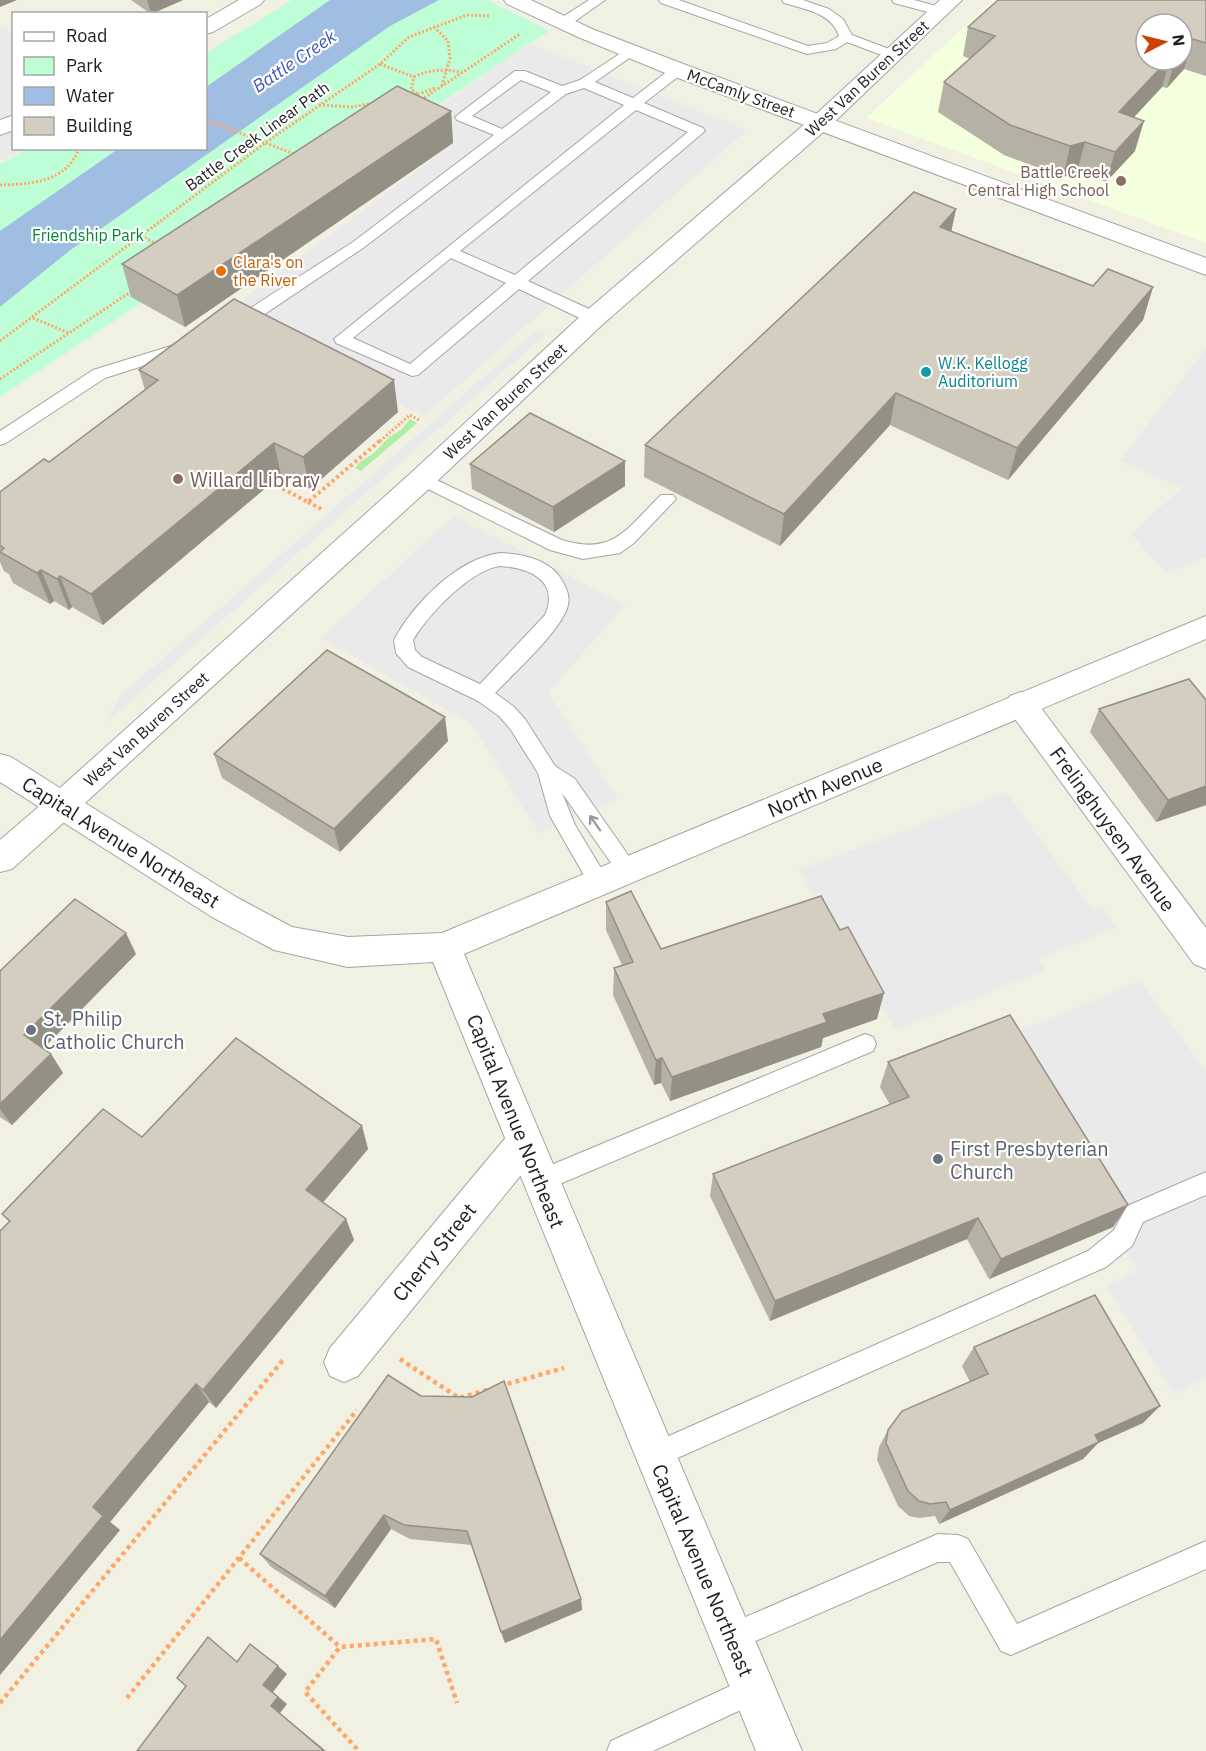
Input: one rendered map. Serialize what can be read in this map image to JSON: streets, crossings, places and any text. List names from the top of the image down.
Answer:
{
  "streets": {
    "street": [
      "West Van Buren Street",
      "McCamly Street",
      "North Avenue",
      "Frelinghuysen Avenue",
      "Capital Avenue Northeast",
      "Cherry Street"
    ],
    "path": ["Battle Creek Linear Path"]
  },
  "crossings": [
    ["West Van Buren Street", "McCamly Street"],
    ["West Van Buren Street", "Capital Avenue Northeast"],
    ["McCamly Street", "Battle Creek Linear Path"],
    ["North Avenue", "Frelinghuysen Avenue"],
    ["North Avenue", "Capital Avenue Northeast"],
    ["Capital Avenue Northeast", "Cherry Street"]
  ],
  "water": ["Battle Creek"],
  "parks": ["Friendship Park"],
  "places": [
    "Battle Creek Central High School",
    "Clara's on the River",
    "W.K. Kellogg Auditorium",
    "Willard Library",
    "St. Philip Catholic Church",
    "First Presbyterian Church"
  ],
  "legend": [
    "Road",
    "Park",
    "Water",
    "Building"
  ],
  "north": "right"
}
